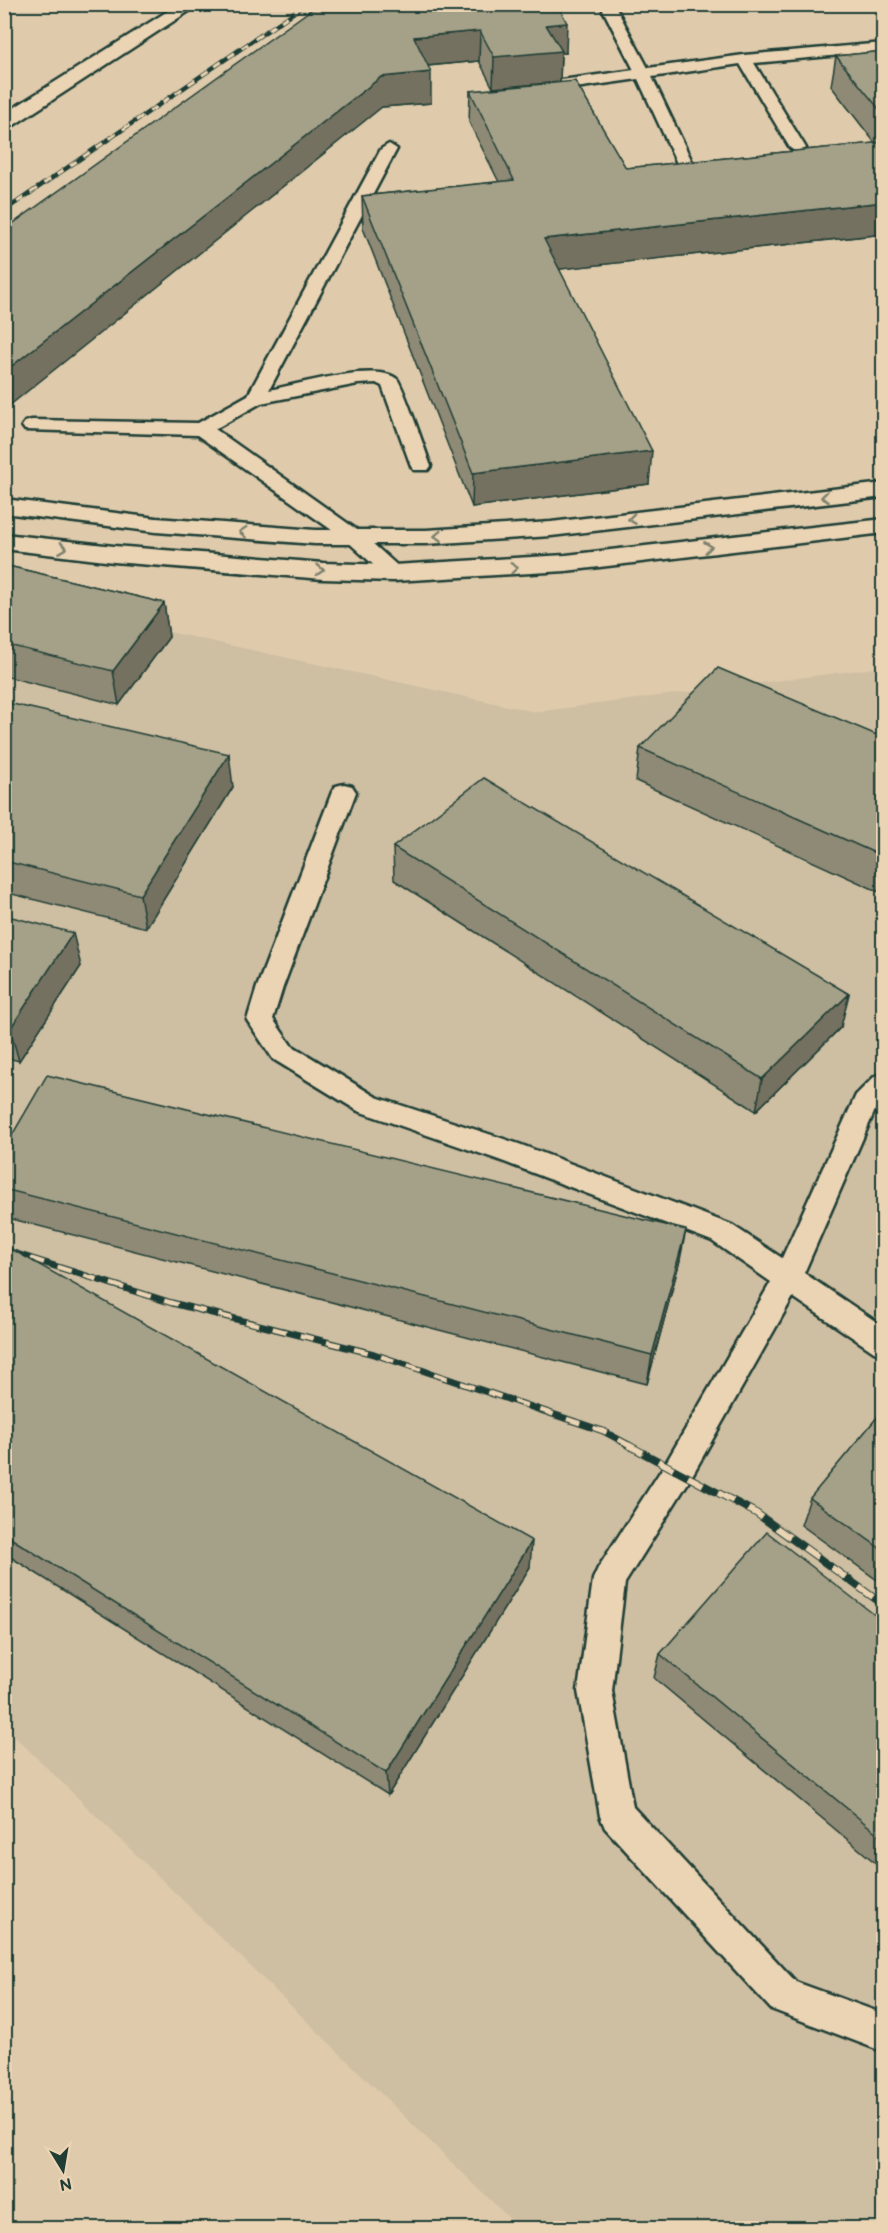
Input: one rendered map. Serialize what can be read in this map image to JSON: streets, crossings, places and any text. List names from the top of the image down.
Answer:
{
  "north": "bottom"
}
